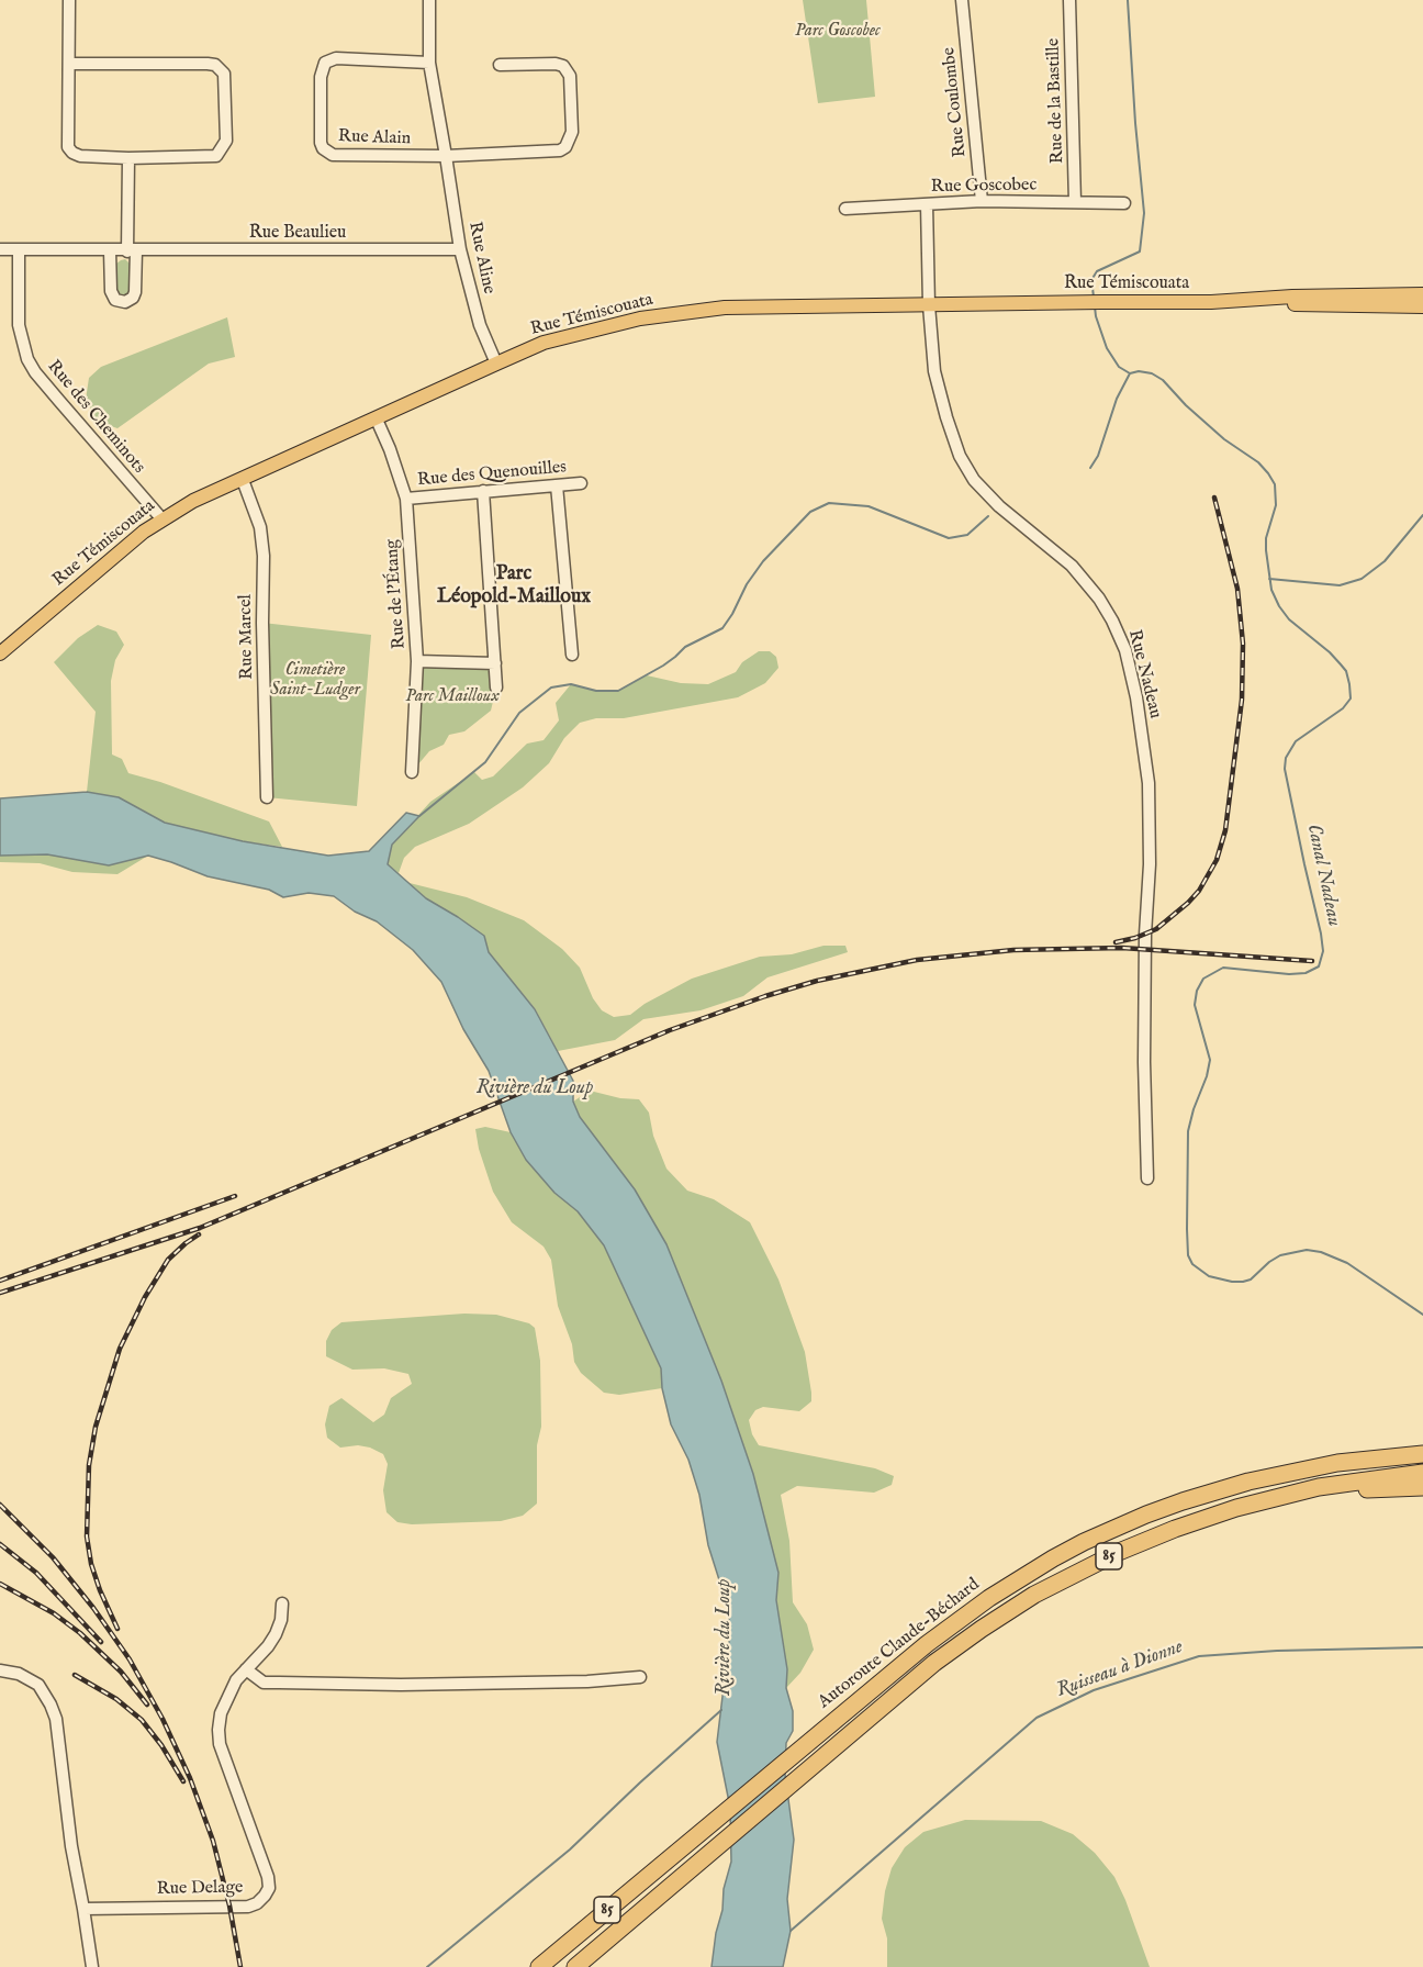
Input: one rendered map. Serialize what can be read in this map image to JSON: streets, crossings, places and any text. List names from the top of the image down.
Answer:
{
  "streets": {
    "highway": ["85", "Autoroute Claude-Béchard"],
    "main road": ["Rue Témiscouata"],
    "street": [
      "Rue de la Bastille",
      "Rue Coulombe",
      "Rue Alain",
      "Rue Goscobec",
      "Rue Beaulieu",
      "Rue Aline",
      "Rue des Cheminots",
      "Rue des Quenouilles",
      "Rue de l'Étang",
      "Rue Marcel",
      "Rue Nadeau",
      "Rue Delage"
    ]
  },
  "crossings": [
    ["Rue de la Bastille", "Rue Goscobec"],
    ["Rue Coulombe", "Rue Goscobec"],
    ["Rue Alain", "Rue Aline"],
    ["Rue Goscobec", "Rue Nadeau"],
    ["Rue Beaulieu", "Rue Aline"],
    ["Rue Beaulieu", "Rue des Cheminots"],
    ["Rue Aline", "Rue Témiscouata"],
    ["Rue Témiscouata", "Rue des Cheminots"],
    ["Rue Témiscouata", "Rue de l'Étang"],
    ["Rue Témiscouata", "Rue Marcel"],
    ["Rue Témiscouata", "Rue Nadeau"],
    ["Rue des Quenouilles", "Rue de l'Étang"]
  ],
  "districts": ["Parc Léopold-Mailloux"],
  "water": ["Canal Nadeau", "Rivière du Loup", "Ruisseau à Dionne"],
  "parks": ["Parc Goscobec", "Cimetière Saint-Ludger", "Parc Mailloux"]
}
